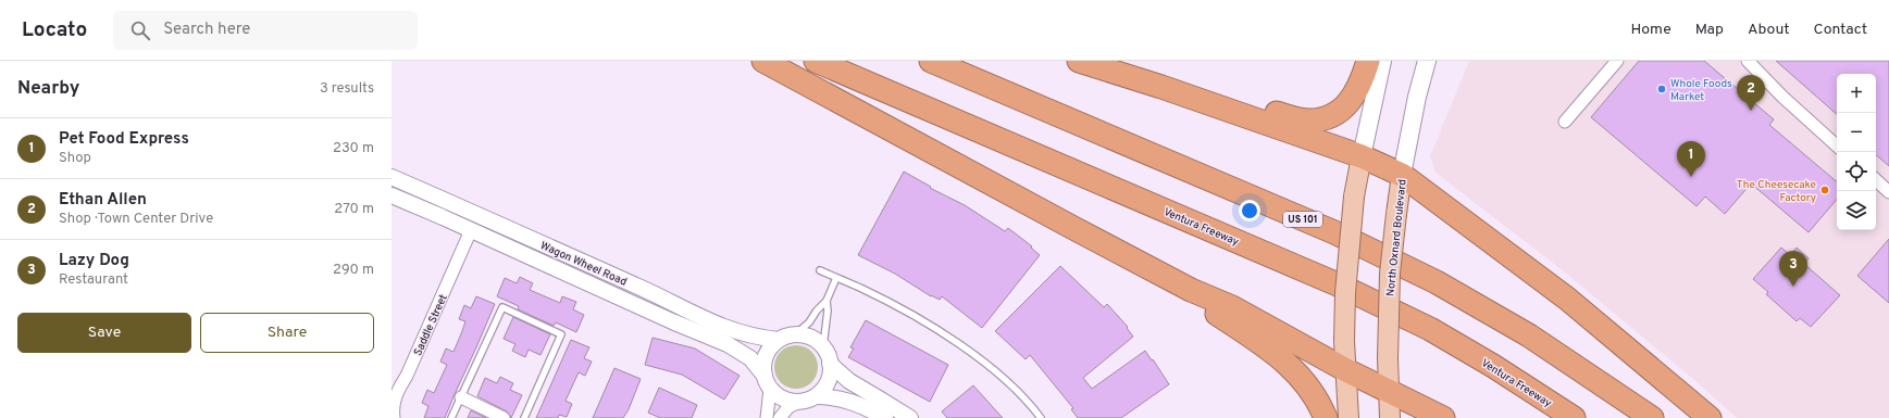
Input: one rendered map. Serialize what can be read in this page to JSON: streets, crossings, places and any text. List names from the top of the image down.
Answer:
{
  "streets": {
    "highway": ["US 101", "Ventura Freeway"],
    "main road": ["North Oxnard Boulevard"],
    "street": ["Wagon Wheel Road", "Saddle Street"]
  },
  "crossings": [
    ["Wagon Wheel Road", "Saddle Street"]
  ],
  "places": ["Whole Foods Market", "The Cheesecake Factory"],
  "page": {
    "header": "Locato",
    "search": "Search here",
    "nav": [
      "Home",
      "Map",
      "About",
      "Contact"
    ],
    "heading": ["Nearby", "3 results"],
    "map_buttons": ["+", "−"],
    "pins": ["2", "1", "3"],
    "list": [
      {
        "mark": "1",
        "name": "Pet Food Express",
        "note": "Shop",
        "value": "230 m"
      },
      {
        "mark": "2",
        "name": "Ethan Allen",
        "note": "Shop · Town Center Drive",
        "value": "270 m"
      },
      {
        "mark": "3",
        "name": "Lazy Dog",
        "note": "Restaurant",
        "value": "290 m"
      }
    ],
    "buttons": ["Save", "Share"]
  }
}
